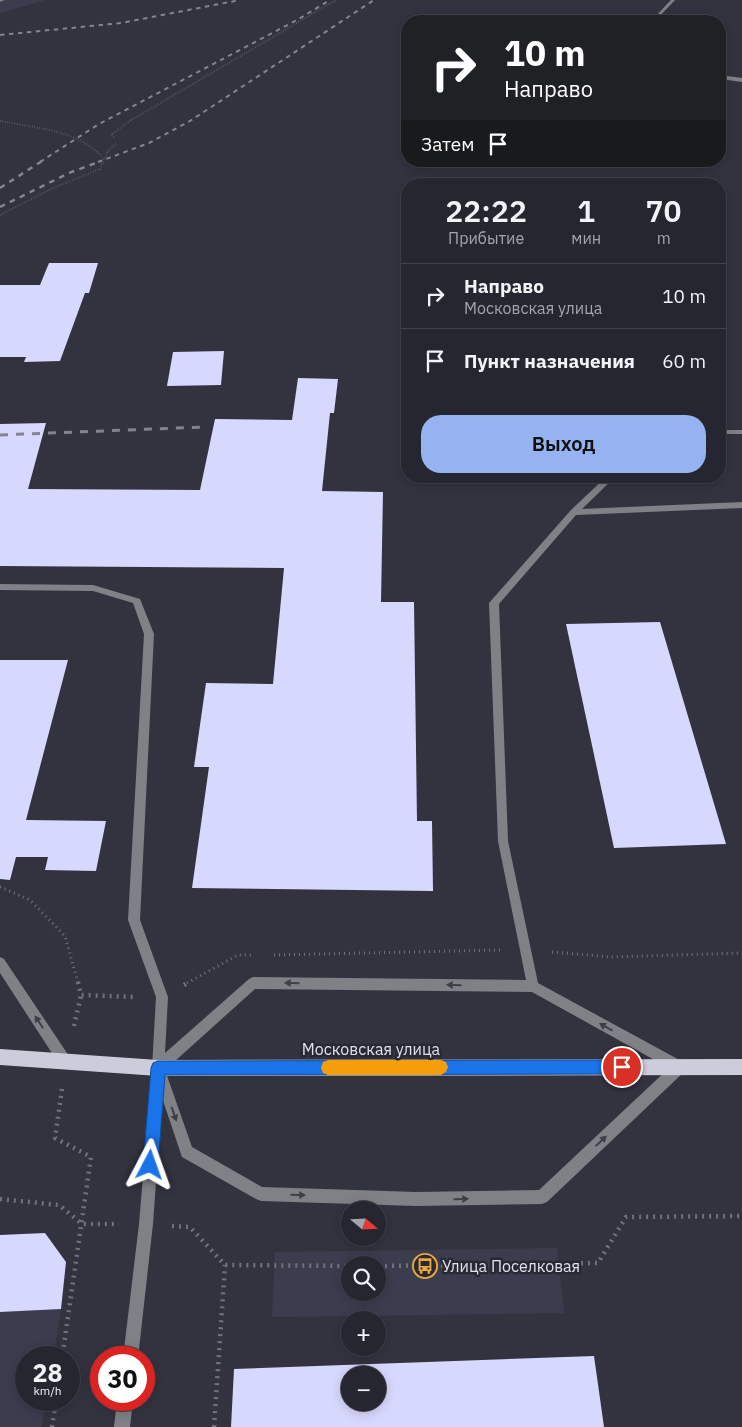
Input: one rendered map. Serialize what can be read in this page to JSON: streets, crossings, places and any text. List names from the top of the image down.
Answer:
{
  "streets": {
    "main road": ["Московская улица"]
  },
  "places": {
    "bus stop": ["Улица Поселковая"]
  },
  "north": "right",
  "page": {
    "turn": ["10 m", "Направо"],
    "then": "Затем",
    "eta": [
      "22:22",
      "Прибытие",
      "1",
      "мин",
      "70",
      "m"
    ],
    "list": [
      {
        "name": "Направо",
        "note": "Московская улица",
        "value": "10 m"
      },
      {
        "name": "Пункт назначения",
        "value": "60 m"
      }
    ],
    "buttons": "Выход",
    "map_buttons": ["+", "−"],
    "speed": "28 km/h",
    "limit": "30"
  }
}
